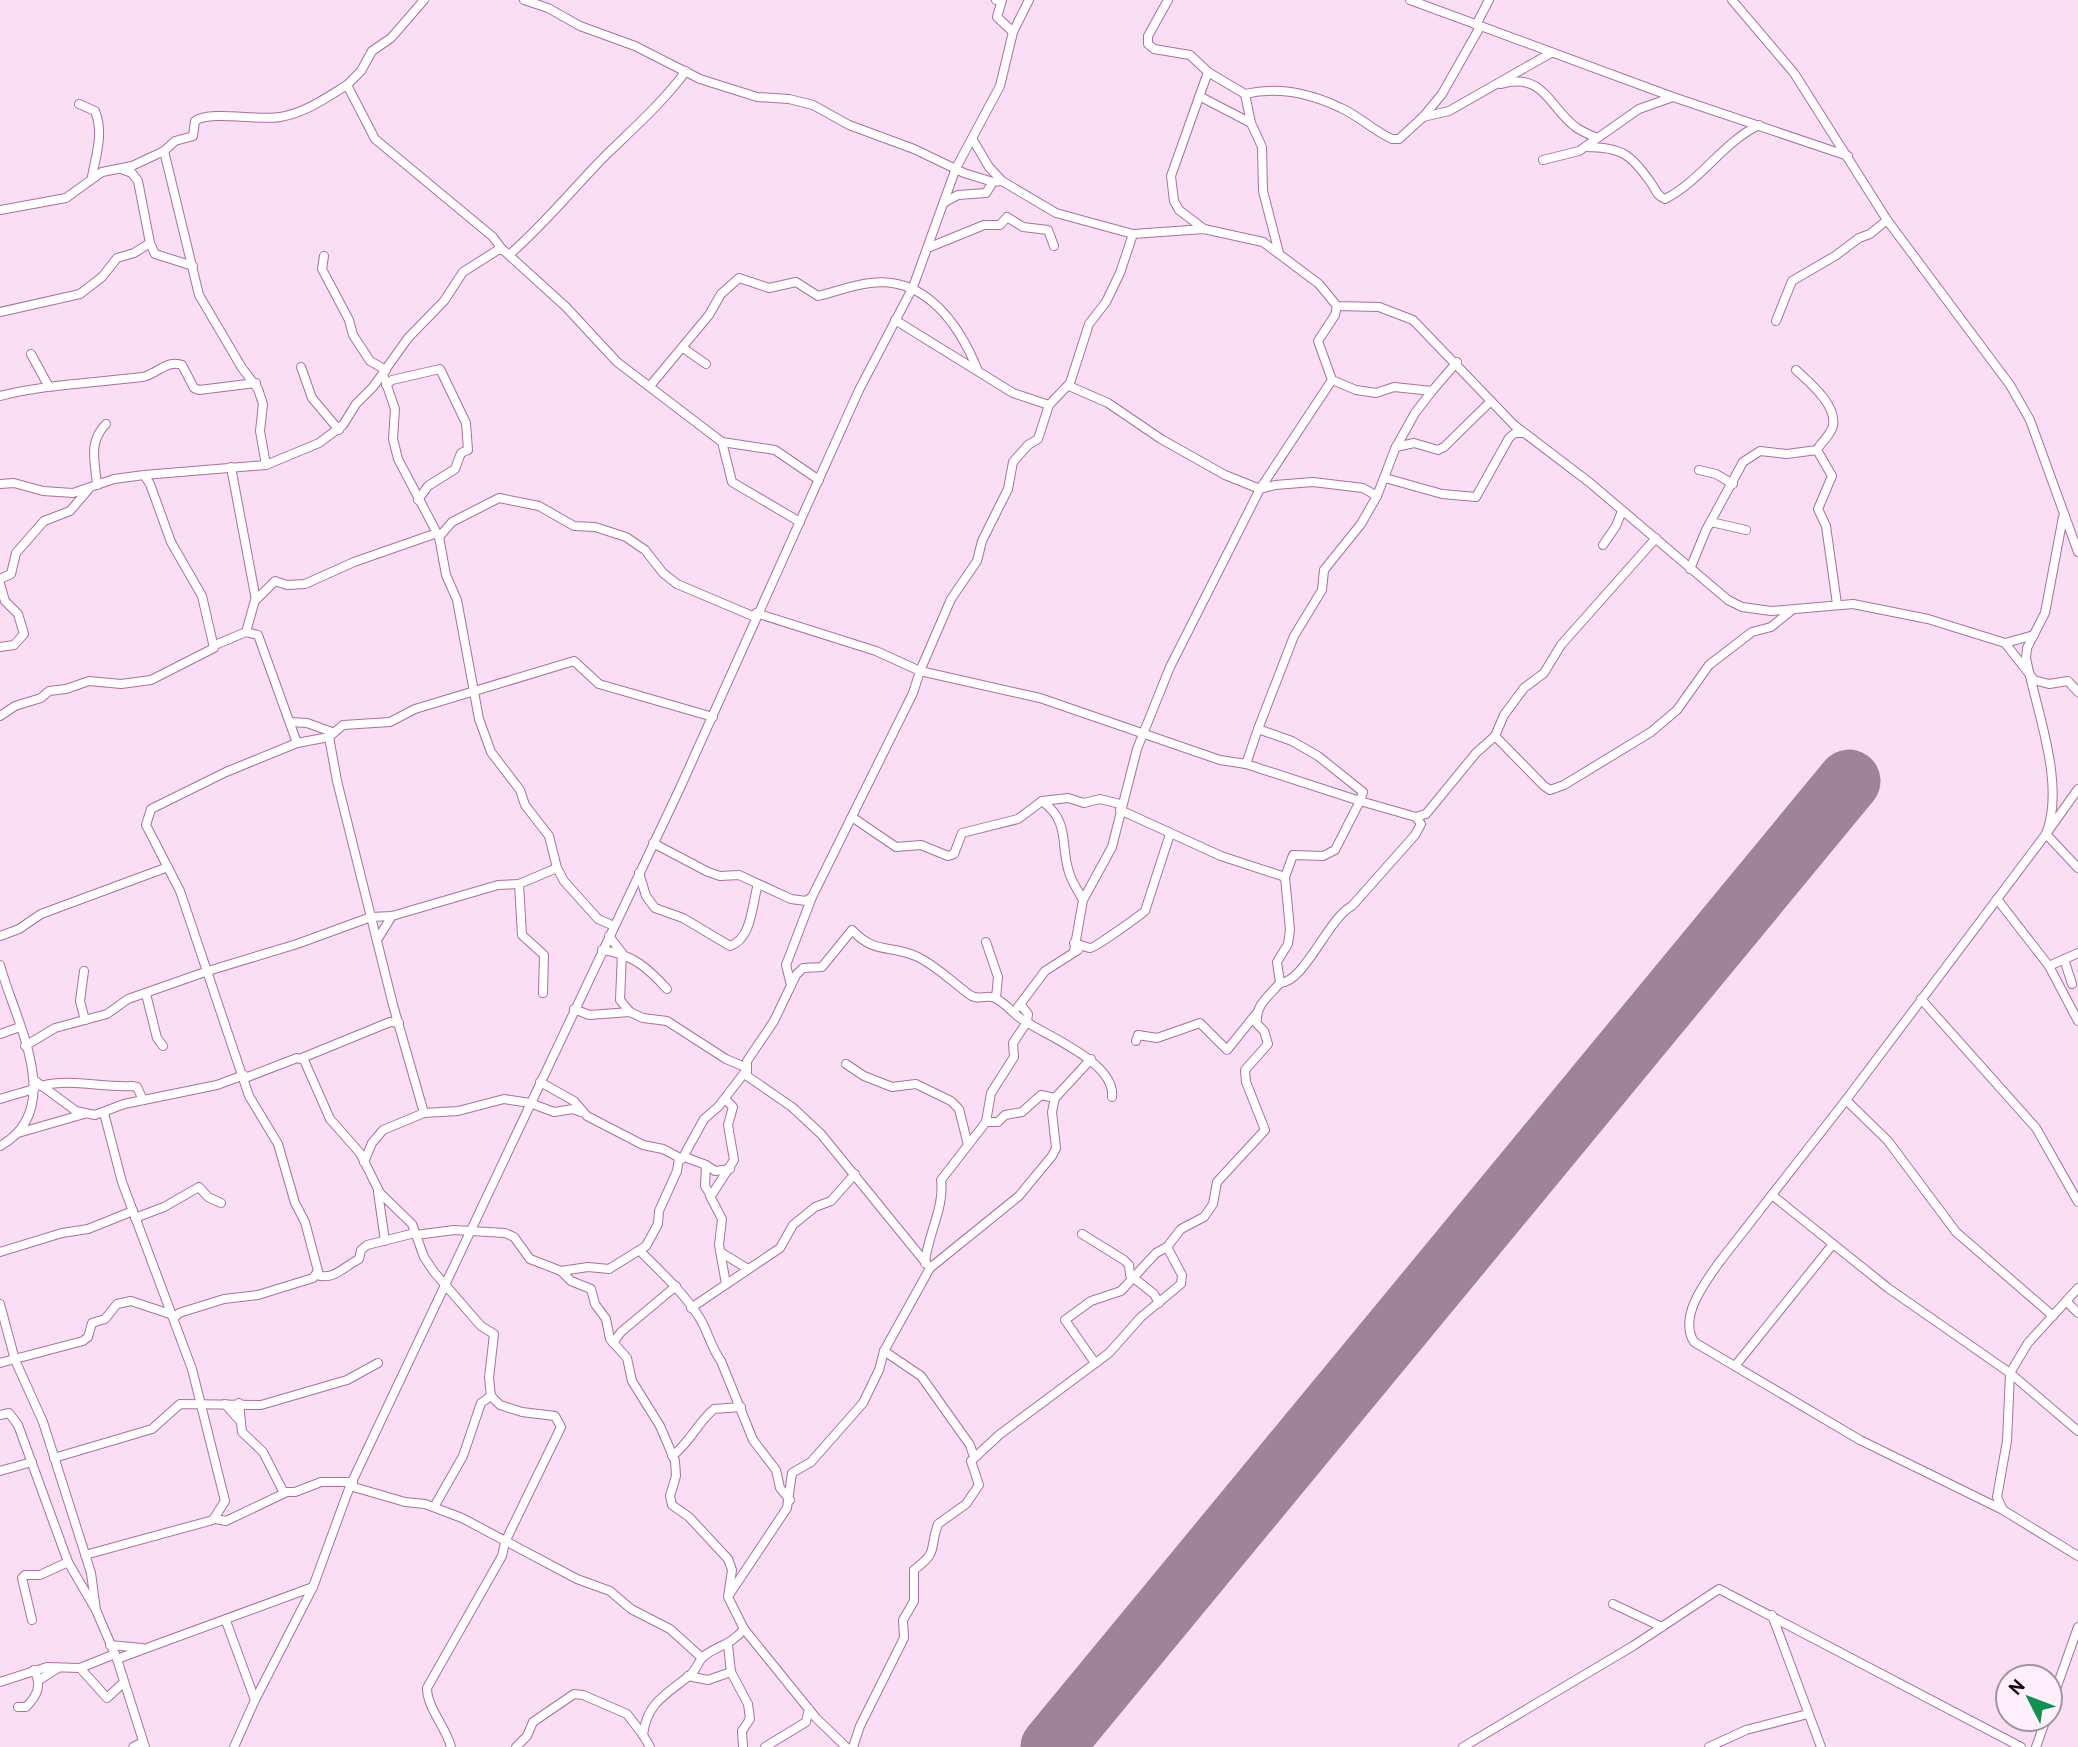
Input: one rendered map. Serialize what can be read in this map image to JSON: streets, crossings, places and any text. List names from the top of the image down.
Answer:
{
  "north": "top left"
}
